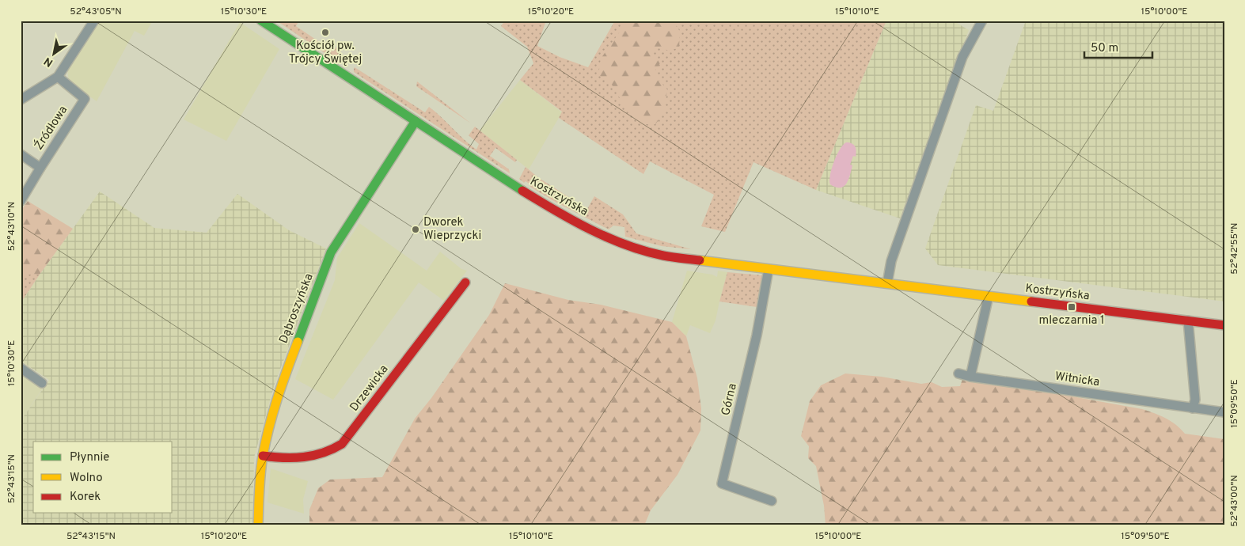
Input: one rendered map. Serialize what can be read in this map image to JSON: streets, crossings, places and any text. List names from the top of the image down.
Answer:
{
  "streets": {
    "main road": ["Kostrzyńska", "Dąbroszyńska", "Drzewicka"],
    "street": ["Źródłowa", "Witnicka", "Górna"]
  },
  "crossings": [
    ["Kostrzyńska", "Dąbroszyńska"],
    ["Kostrzyńska", "Górna"],
    ["Dąbroszyńska", "Drzewicka"]
  ],
  "places": {
    "other": ["Kościół pw. Trójcy Świętej", "Dworek Wieprzycki"],
    "transit": ["mleczarnia 1"]
  },
  "legend": ["Płynnie", "Wolno", "Korek"],
  "scale_bar": "50 m",
  "north": "bottom left",
  "coordinates": [
    "52°43'05\"N",
    "15°10'30\"E",
    "15°10'20\"E",
    "15°10'10\"E",
    "15°10'00\"E",
    "52°43'10\"N",
    "52°42'55\"N",
    "15°09'50\"E",
    "52°43'15\"N",
    "52°43'00\"N"
  ]
}
